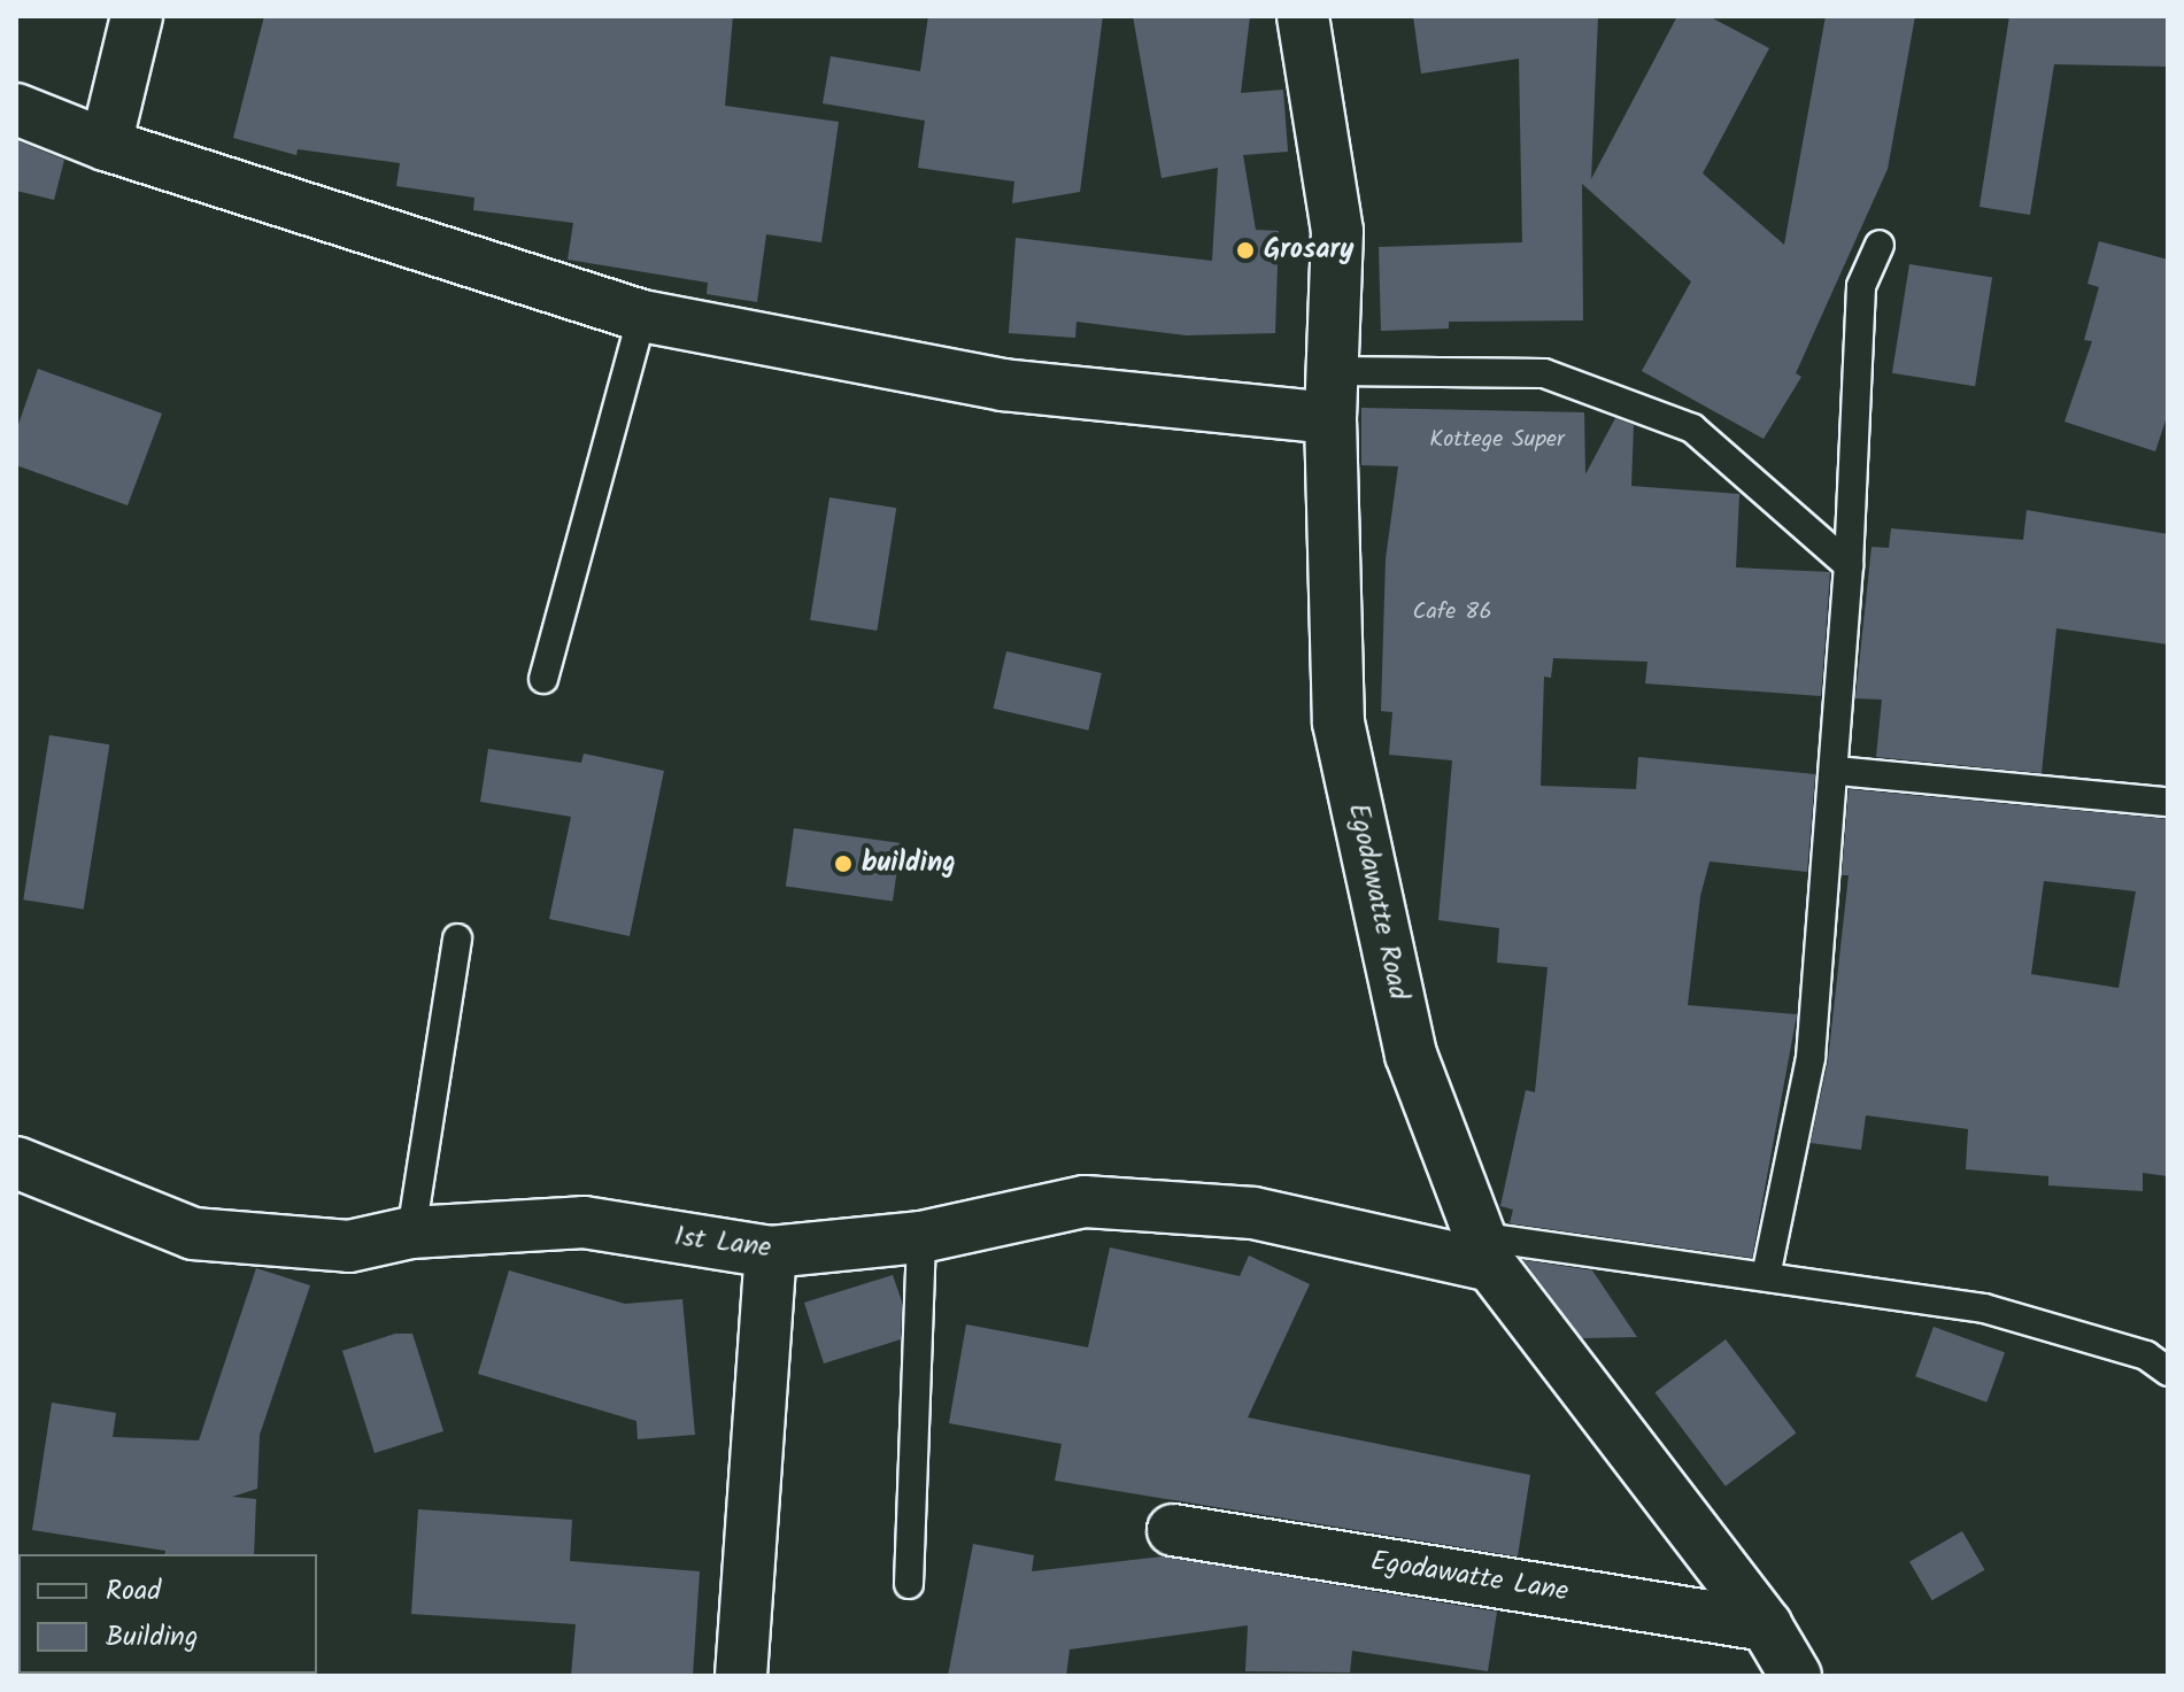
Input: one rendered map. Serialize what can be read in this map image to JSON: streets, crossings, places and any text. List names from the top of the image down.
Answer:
{
  "streets": {
    "street": ["Egodawatte Road", "1st Lane", "Egodawatte Lane"]
  },
  "crossings": [
    ["Egodawatte Road", "1st Lane"],
    ["Egodawatte Road", "Egodawatte Lane"]
  ],
  "places": ["Grosary", "building"],
  "house_numbers": ["Kottege Super", "Cafe 86"],
  "legend": ["Road", "Building"]
}
